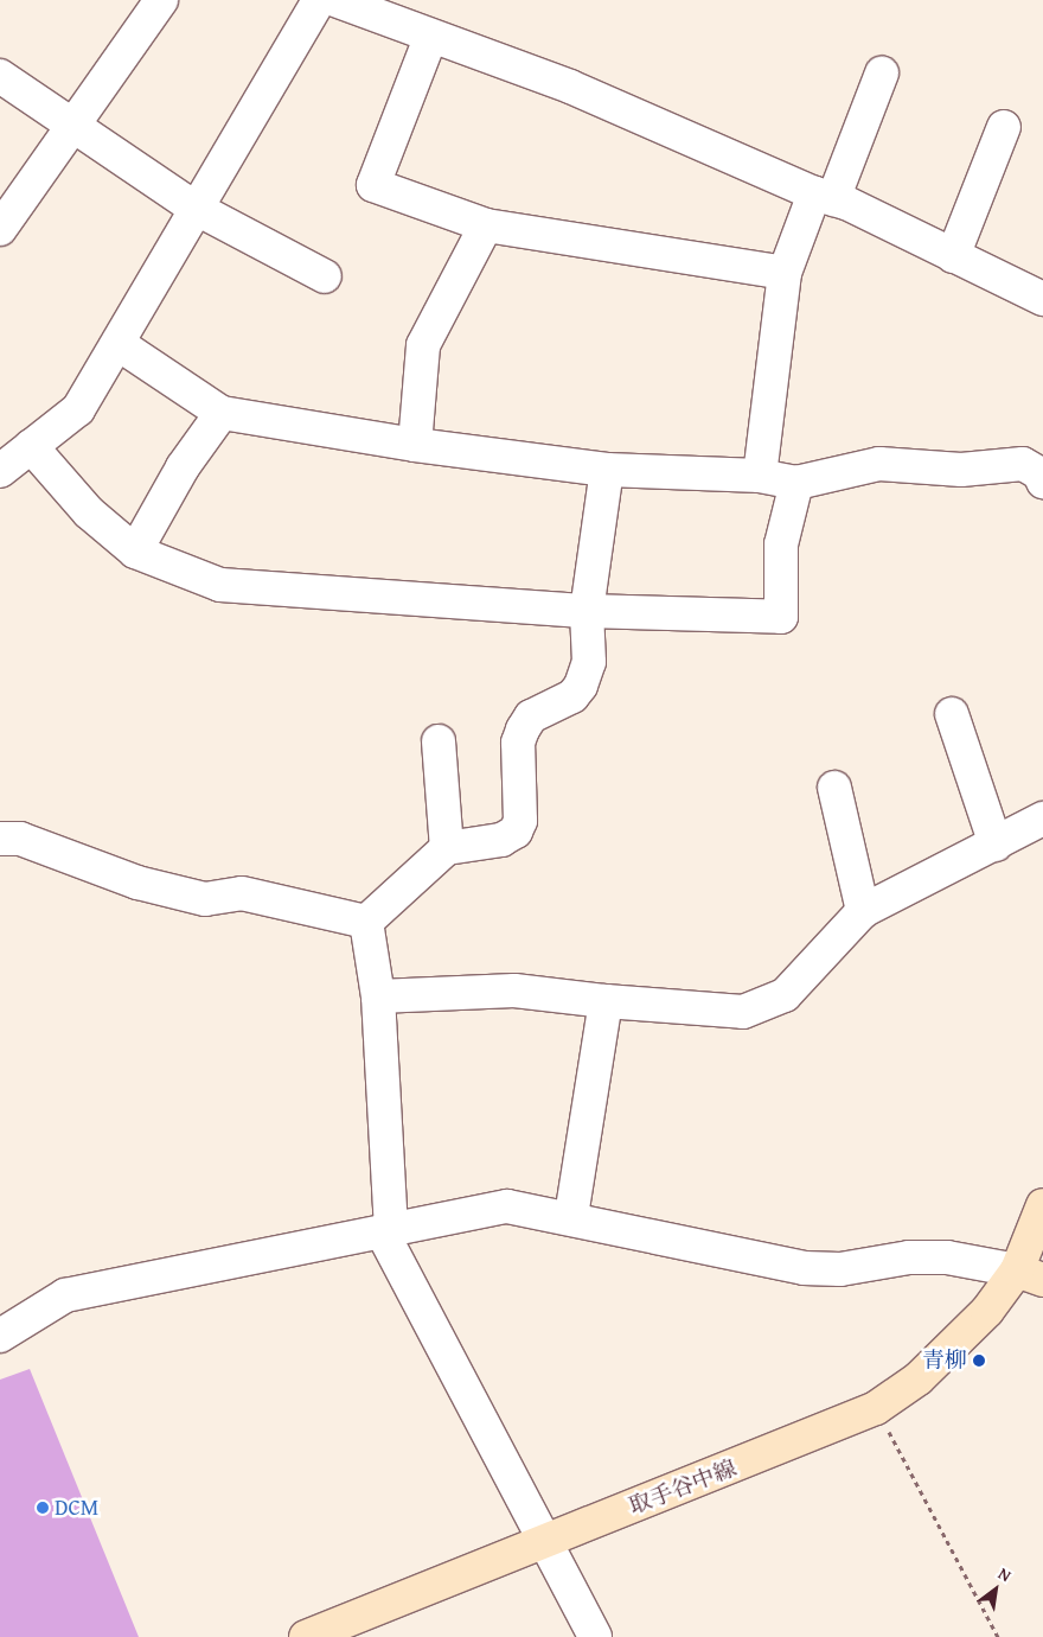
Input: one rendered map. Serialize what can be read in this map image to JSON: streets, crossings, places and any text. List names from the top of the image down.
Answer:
{
  "streets": {
    "main road": ["取手谷中線"]
  },
  "places": ["青柳", "DCM"],
  "north": "top right"
}
